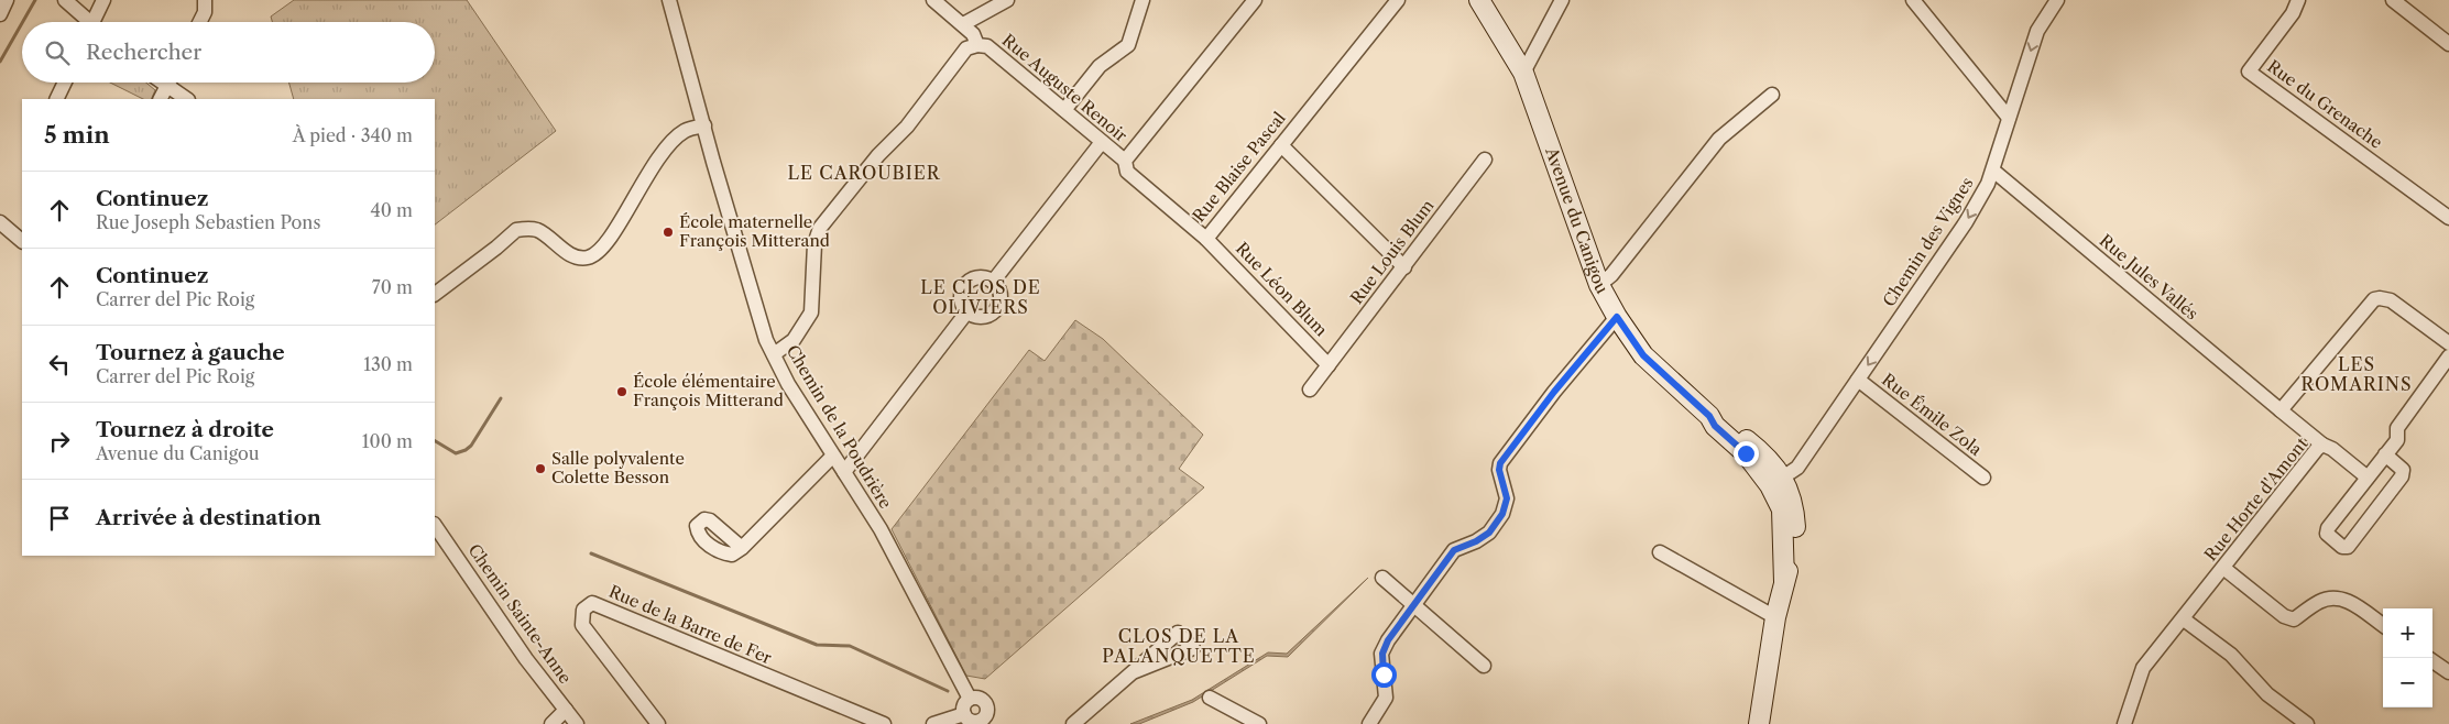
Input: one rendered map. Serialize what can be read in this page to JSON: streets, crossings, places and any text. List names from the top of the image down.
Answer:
{
  "streets": {
    "main road": ["Avenue du Canigou"],
    "street": [
      "Rue Auguste Renoir",
      "Rue du Grenache",
      "Rue Blaise Pascal",
      "Chemin des Vignes",
      "Rue Louis Blum",
      "Rue Jules Vallés",
      "Rue Léon Blum",
      "Rue Émile Zola",
      "Chemin de la Poudrière",
      "Rue Horte d'Amont",
      "Chemin Sainte-Anne",
      "Rue de la Barre de Fer"
    ]
  },
  "crossings": [
    ["Rue Auguste Renoir", "Rue Blaise Pascal"],
    ["Rue Blaise Pascal", "Rue Léon Blum"],
    ["Avenue du Canigou", "Chemin des Vignes"],
    ["Chemin des Vignes", "Rue Jules Vallés"],
    ["Chemin des Vignes", "Rue Émile Zola"],
    ["Rue Louis Blum", "Rue Léon Blum"],
    ["Rue Jules Vallés", "Rue Horte d'Amont"]
  ],
  "one_way": ["Chemin des Vignes"],
  "districts": [
    "LE CAROUBIER",
    "LE CLOS DE OLIVIERS",
    "LES ROMARINS",
    "CLOS DE LA PALANQUETTE"
  ],
  "places": ["École maternelle François Mitterand", "École élémentaire François Mitterand", "Salle polyvalente Colette Besson"],
  "page": {
    "search": "Rechercher",
    "heading": ["5 min", "À pied · 340 m"],
    "list": [
      ["Continuez", "Rue Joseph Sebastien Pons", "40 m"],
      ["Continuez", "Carrer del Pic Roig", "70 m"],
      ["Tournez à gauche", "Carrer del Pic Roig", "130 m"],
      ["Tournez à droite", "Avenue du Canigou", "100 m"],
      "Arrivée à destination"
    ],
    "map_buttons": ["+", "−"]
  }
}
